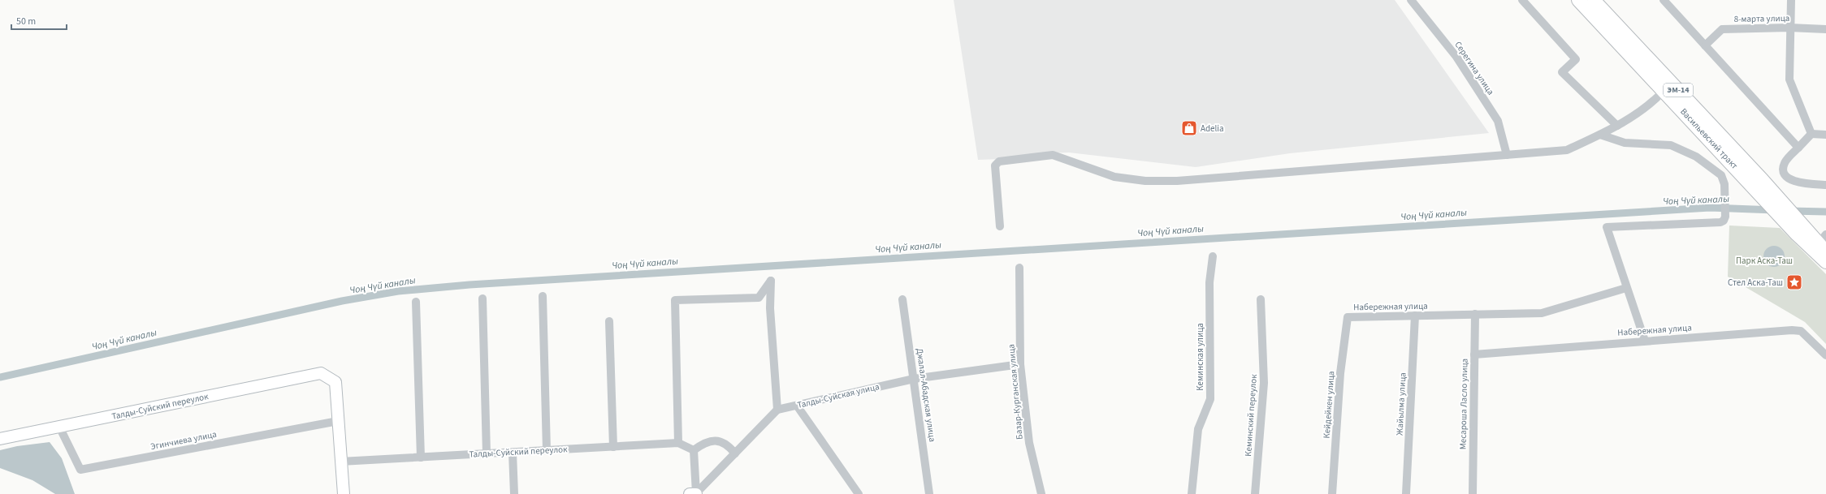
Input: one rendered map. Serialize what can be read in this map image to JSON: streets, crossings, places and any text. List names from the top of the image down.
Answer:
{
  "streets": {
    "main road": ["ЭМ-14", "Васильевский тракт"],
    "street": [
      "8-марта улица",
      "Серегина улица",
      "Набережная улица",
      "Кеминская улица",
      "Базар-Курганская улица",
      "Джалал-Абадская улица",
      "Талды-Суйская улица",
      "Жайылма улица",
      "Месароша Ласло улица",
      "Кейдейкен улица",
      "Талды-Суйский переулок",
      "Кеминский переулок",
      "Эгинчиева улица"
    ]
  },
  "crossings": [
    ["Набережная улица", "Жайылма улица"],
    ["Набережная улица", "Месароша Ласло улица"],
    ["Набережная улица", "Кейдейкен улица"],
    ["Базар-Курганская улица", "Талды-Суйская улица"],
    ["Джалал-Абадская улица", "Талды-Суйская улица"],
    ["Талды-Суйский переулок", "Эгинчиева улица"]
  ],
  "water": ["Чоң Чүй каналы"],
  "parks": ["Парк Аска-Таш"],
  "places": {
    "shop": ["Adelia"],
    "place": ["Стел Аска-Таш"]
  },
  "scale_bar": "50 m"
}
